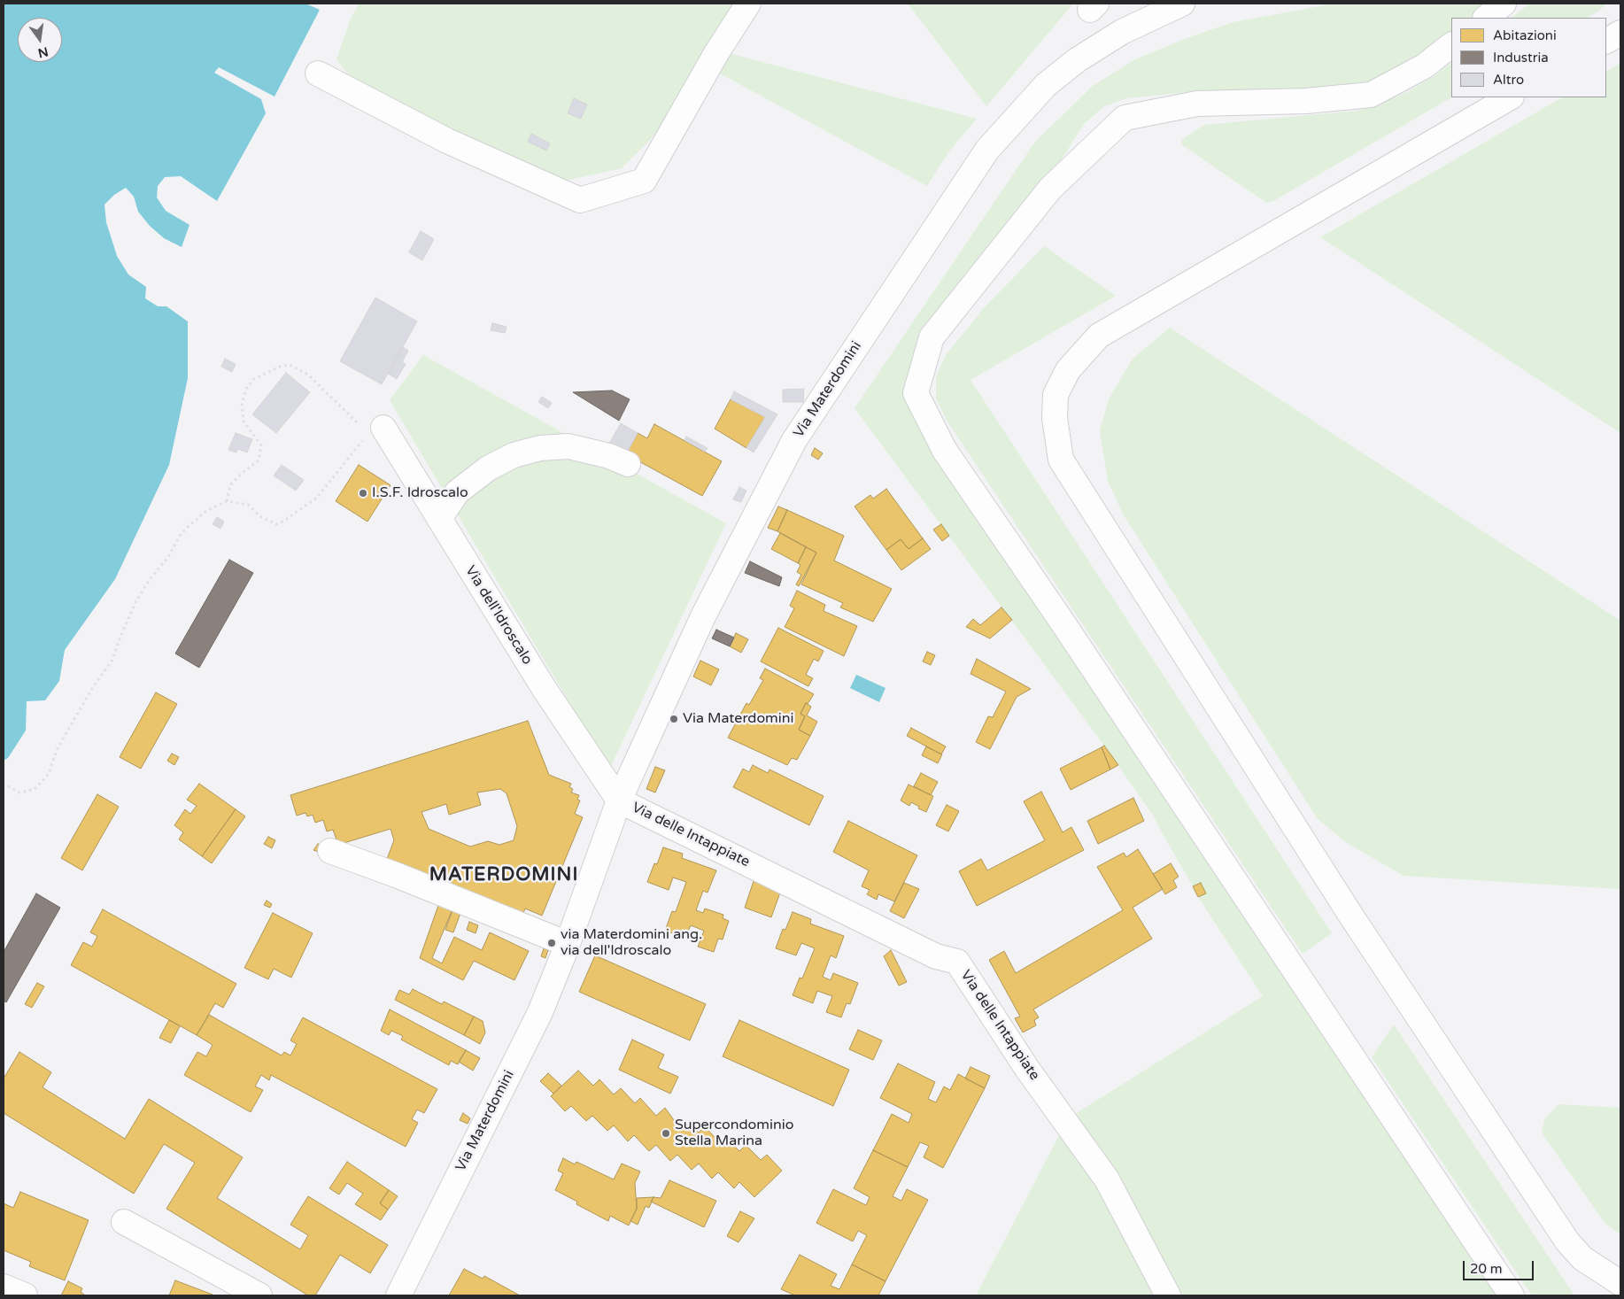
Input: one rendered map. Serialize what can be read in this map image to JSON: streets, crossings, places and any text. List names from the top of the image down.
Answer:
{
  "streets": {
    "street": ["Via Materdomini", "Via dell'Idroscalo", "Via delle Intappiate"]
  },
  "crossings": [
    ["Via Materdomini", "Via dell'Idroscalo"],
    ["Via Materdomini", "Via delle Intappiate"],
    ["Via dell'Idroscalo", "Via delle Intappiate"]
  ],
  "districts": ["MATERDOMINI"],
  "places": [
    "I.S.F. Idroscalo",
    "Via Materdomini",
    "via Materdomini ang. via dell'Idroscalo",
    "Supercondominio Stella Marina"
  ],
  "legend": ["Abitazioni", "Industria", "Altro"],
  "scale_bar": "20 m",
  "north": "bottom"
}
